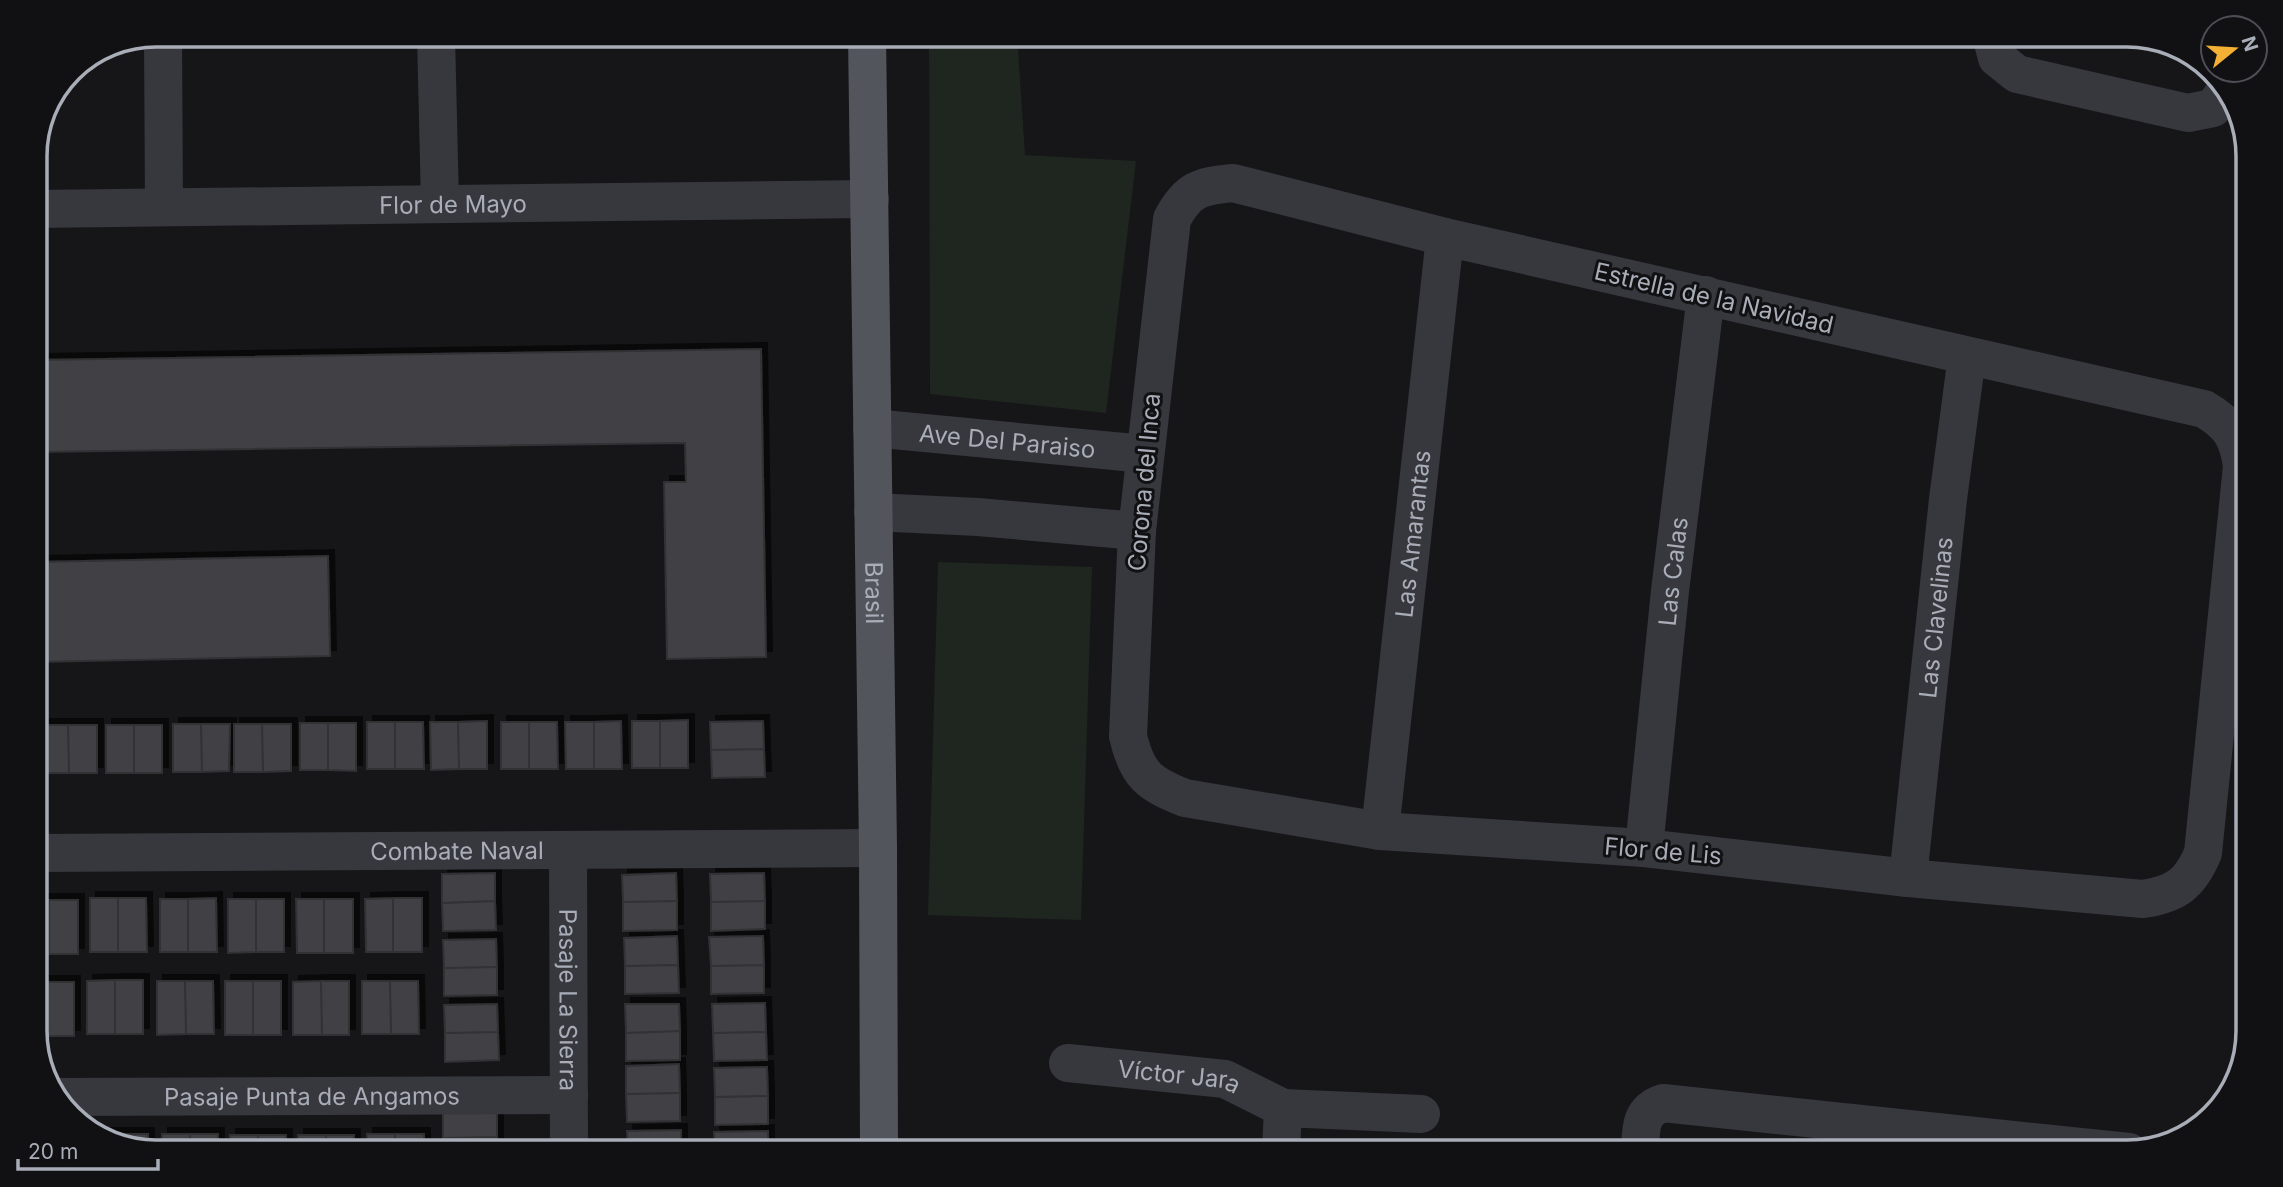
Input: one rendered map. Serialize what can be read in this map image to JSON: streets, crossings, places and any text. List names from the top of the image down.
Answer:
{
  "streets": {
    "main road": ["Brasil"],
    "street": [
      "Flor de Mayo",
      "Estrella de la Navidad",
      "Ave Del Paraiso",
      "Corona del Inca",
      "Las Amarantas",
      "Las Calas",
      "Las Clavelinas",
      "Combate Naval",
      "Flor de Lis",
      "Pasaje La Sierra",
      "Víctor Jara",
      "Pasaje Punta de Angamos"
    ]
  },
  "crossings": [
    ["Flor de Mayo", "Brasil"],
    ["Estrella de la Navidad", "Corona del Inca"],
    ["Estrella de la Navidad", "Las Amarantas"],
    ["Estrella de la Navidad", "Las Calas"],
    ["Estrella de la Navidad", "Las Clavelinas"],
    ["Estrella de la Navidad", "Flor de Lis"],
    ["Ave Del Paraiso", "Corona del Inca"],
    ["Ave Del Paraiso", "Brasil"],
    ["Corona del Inca", "Flor de Lis"],
    ["Las Amarantas", "Flor de Lis"],
    ["Las Calas", "Flor de Lis"],
    ["Brasil", "Combate Naval"],
    ["Las Clavelinas", "Flor de Lis"],
    ["Combate Naval", "Pasaje La Sierra"],
    ["Pasaje La Sierra", "Pasaje Punta de Angamos"]
  ],
  "scale_bar": "20 m",
  "north": "right"
}
